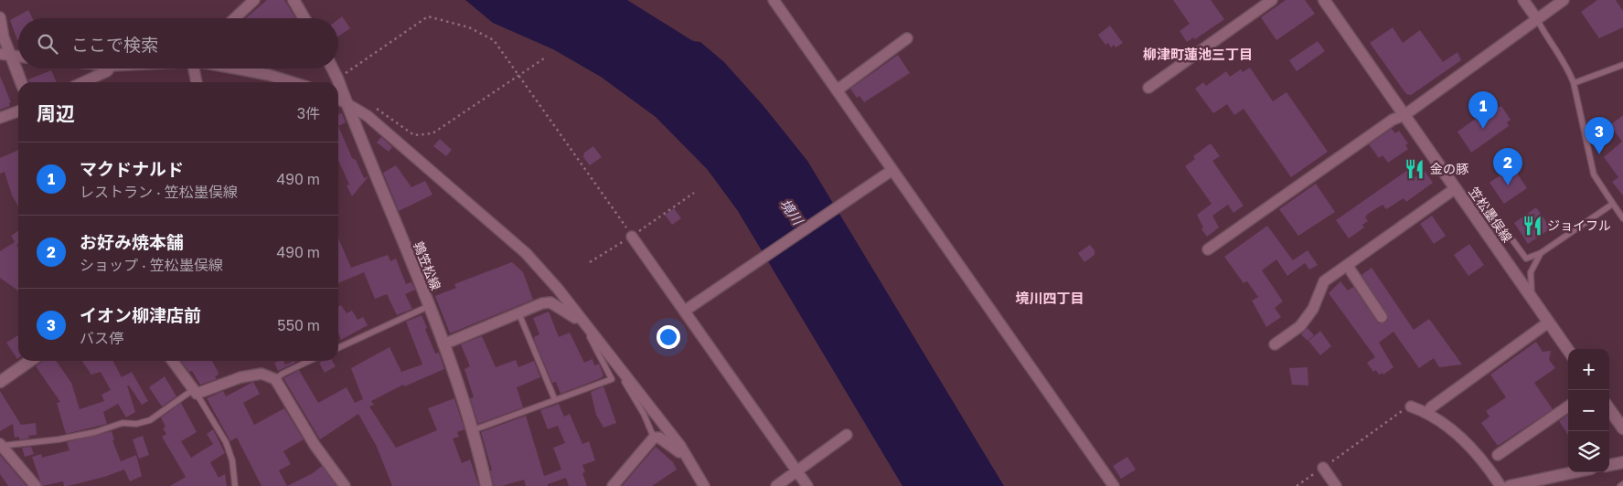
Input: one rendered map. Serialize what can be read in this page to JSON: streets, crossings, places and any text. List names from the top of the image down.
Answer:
{
  "streets": {
    "main road": ["笠松墨俣線", "鶉笠松線"]
  },
  "districts": ["柳津町蓮池三丁目", "境川四丁目"],
  "water": ["境川"],
  "places": {
    "restaurant": ["金の豚", "ジョイフル"]
  },
  "page": {
    "search": "ここで検索",
    "heading": ["周辺", "3件"],
    "pins": ["1", "3", "2"],
    "list": [
      {
        "mark": "1",
        "name": "マクドナルド",
        "note": "レストラン · 笠松墨俣線",
        "value": "490 m"
      },
      {
        "mark": "2",
        "name": "お好み焼本舗",
        "note": "ショップ · 笠松墨俣線",
        "value": "490 m"
      },
      {
        "mark": "3",
        "name": "イオン柳津店前",
        "note": "バス停",
        "value": "550 m"
      }
    ],
    "map_buttons": ["+", "−"]
  }
}
